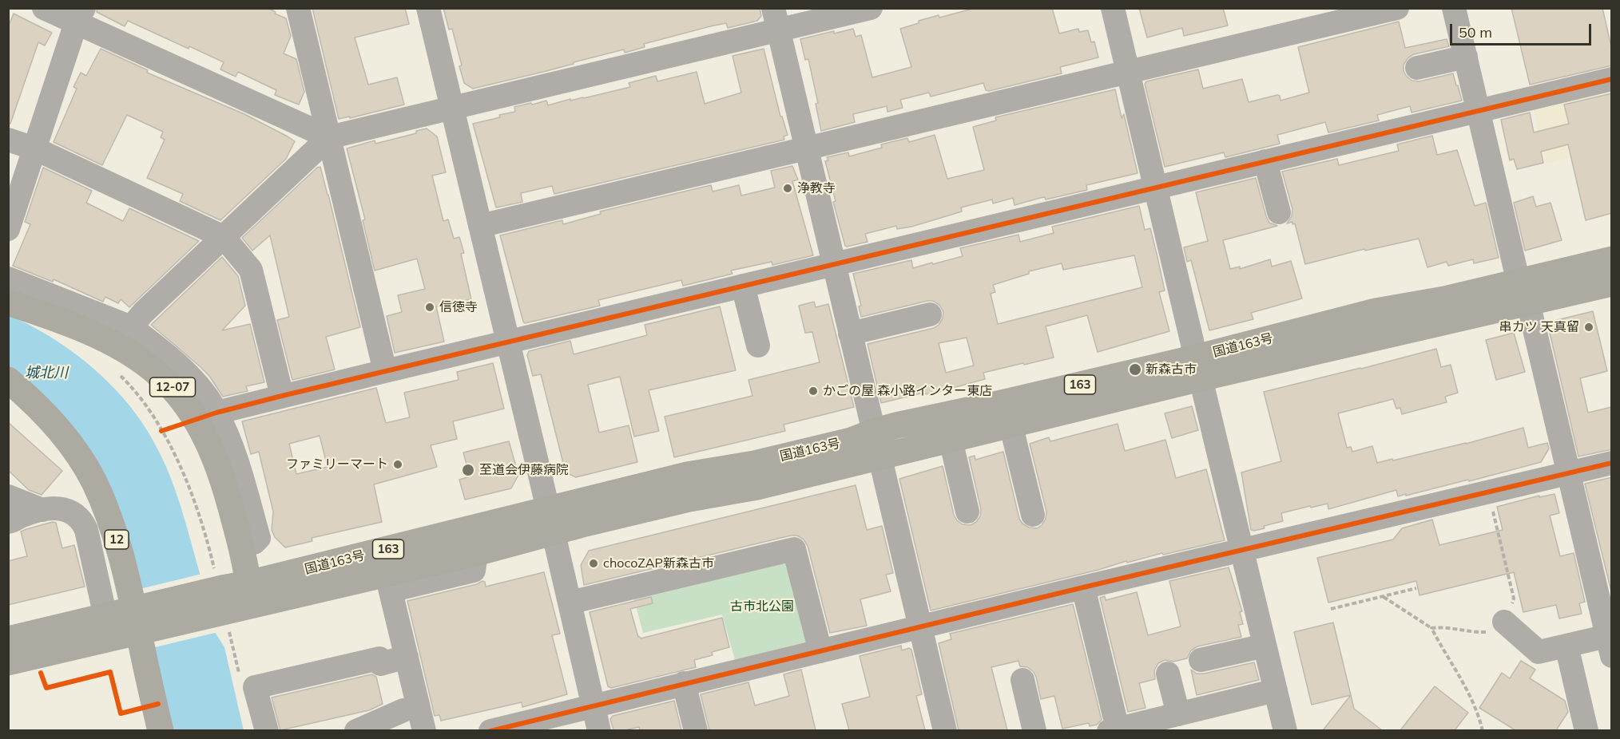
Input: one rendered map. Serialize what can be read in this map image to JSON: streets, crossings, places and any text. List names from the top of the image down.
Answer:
{
  "streets": {
    "highway": [
      "国道163号",
      "163",
      "12-07",
      "12"
    ]
  },
  "crossings": [
    ["国道163号", "12-07"]
  ],
  "water": ["城北川"],
  "parks": ["古市北公園"],
  "places": [
    "浄教寺",
    "信徳寺",
    "串カツ 天真留",
    "新森古市",
    "かごの屋 森小路インター東店",
    "ファミリーマート",
    "至道会伊藤病院",
    "chocoZAP新森古市"
  ],
  "scale_bar": "50 m"
}
